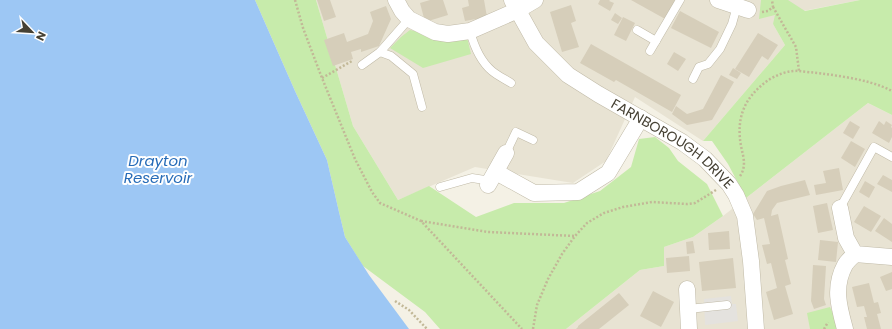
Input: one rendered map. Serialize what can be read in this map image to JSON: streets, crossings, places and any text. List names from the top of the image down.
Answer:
{
  "streets": {
    "street": ["FARNBOROUGH DRIVE"]
  },
  "water": ["Drayton Reservoir"],
  "north": "bottom right"
}
